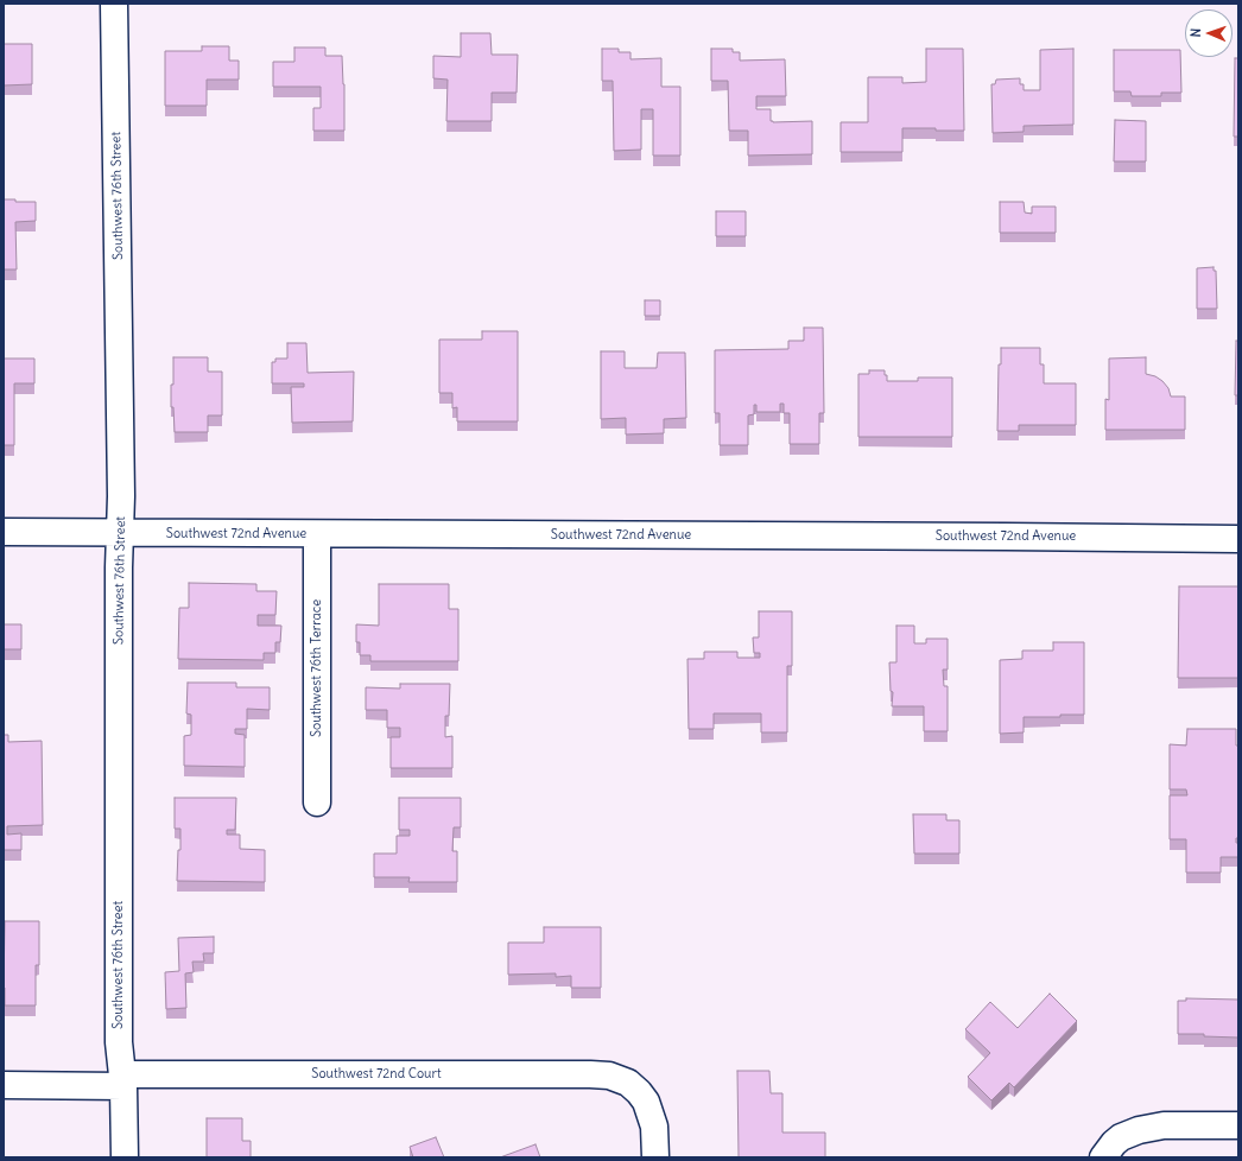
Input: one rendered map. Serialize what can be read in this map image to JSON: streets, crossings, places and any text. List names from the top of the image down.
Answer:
{
  "streets": {
    "street": [
      "Southwest 76th Street",
      "Southwest 72nd Avenue",
      "Southwest 76th Terrace",
      "Southwest 72nd Court"
    ]
  },
  "crossings": [
    ["Southwest 76th Street", "Southwest 72nd Avenue"],
    ["Southwest 76th Street", "Southwest 72nd Court"],
    ["Southwest 72nd Avenue", "Southwest 76th Terrace"]
  ],
  "north": "left"
}
